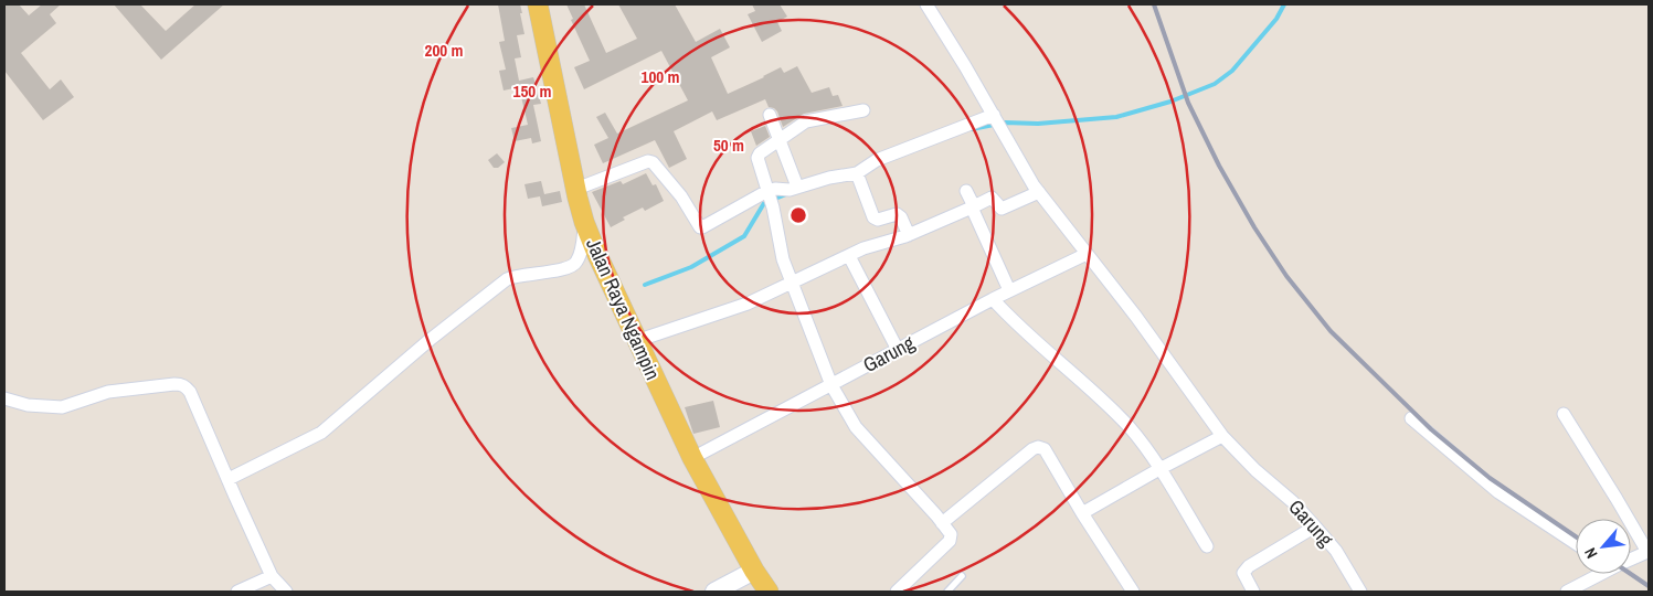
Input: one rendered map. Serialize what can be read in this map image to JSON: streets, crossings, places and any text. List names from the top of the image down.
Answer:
{
  "streets": {
    "main road": ["Jalan Raya Ngampin"],
    "street": ["Garung"]
  },
  "crossings": [
    ["Jalan Raya Ngampin", "Garung"]
  ],
  "north": "bottom left",
  "rings": [
    "200 m",
    "100 m",
    "150 m",
    "50 m"
  ]
}
